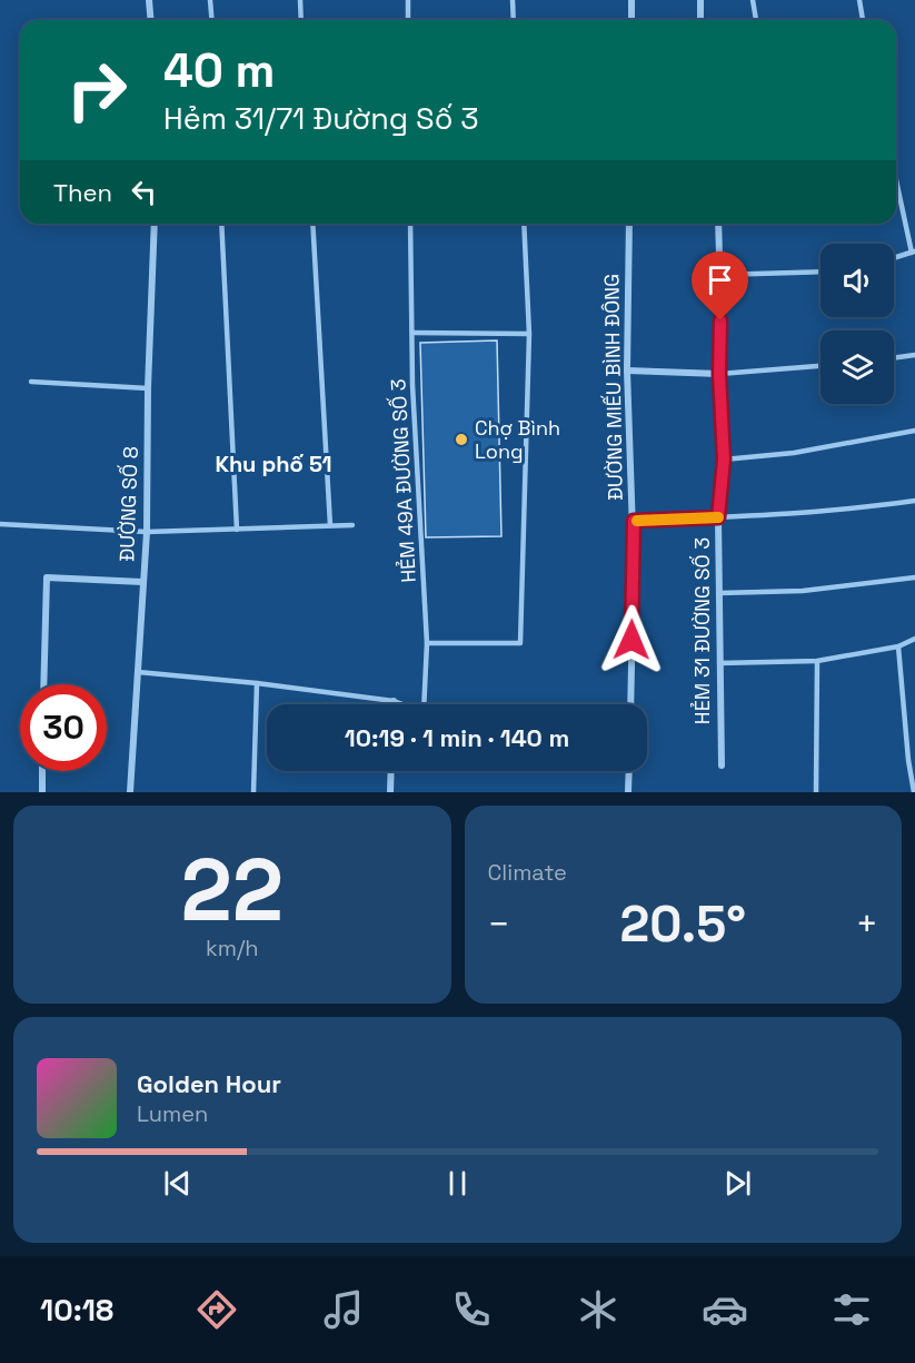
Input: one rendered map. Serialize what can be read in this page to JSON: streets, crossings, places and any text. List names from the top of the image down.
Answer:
{
  "streets": {
    "street": ["ĐƯỜNG MIẾU BÌNH ĐÔNG", "ĐƯỜNG SỐ 8", "HẺM 31 ĐƯỜNG SỐ 3"],
    "lane": ["HẺM 49A ĐƯỜNG SỐ 3"]
  },
  "districts": ["Khu phố 51"],
  "places": ["Chợ Bình Long"],
  "page": {
    "turn": ["40 m", "Hẻm 31/71 Đường Số 3"],
    "then": "Then",
    "limit": "30",
    "trip": "10:19 · 1 min · 140 m",
    "tile": [
      ["22", "km/h"],
      "Climate"
    ],
    "heat": ["−", "20.5°", "+"],
    "song": ["Golden Hour", "Lumen"],
    "tabs": "10:18"
  }
}
